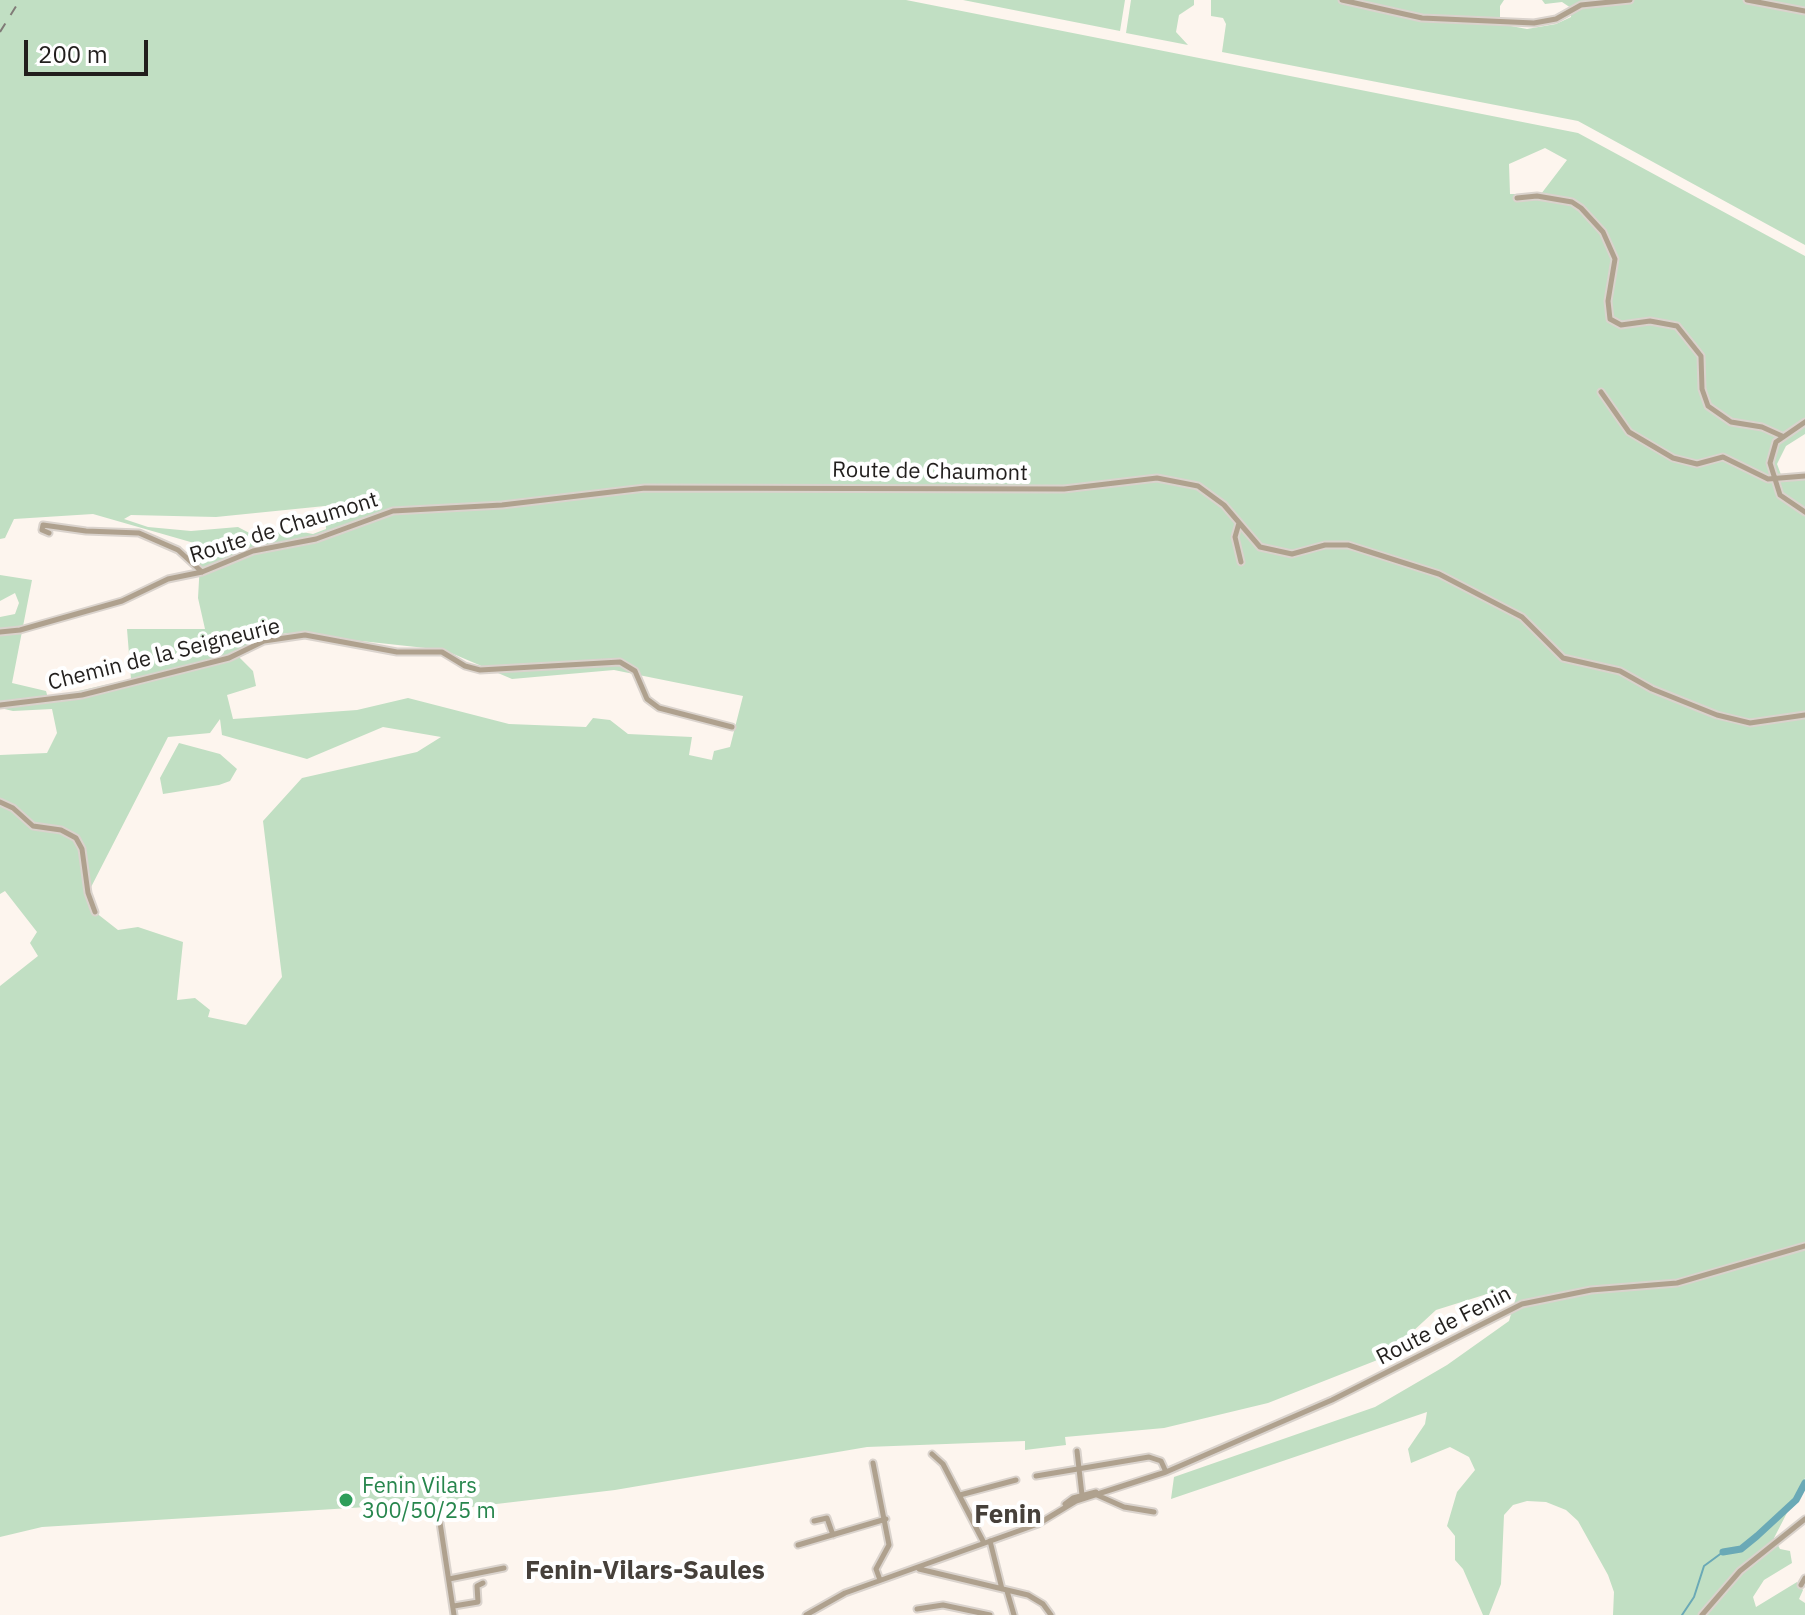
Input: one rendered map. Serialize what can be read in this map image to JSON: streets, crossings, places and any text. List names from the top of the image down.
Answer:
{
  "streets": {
    "street": ["Route de Chaumont", "Chemin de la Seigneurie", "Route de Fenin"]
  },
  "districts": ["Fenin", "Fenin-Vilars-Saules"],
  "places": ["Fenin Vilars 300/50/25 m"],
  "scale_bar": "200 m"
}
